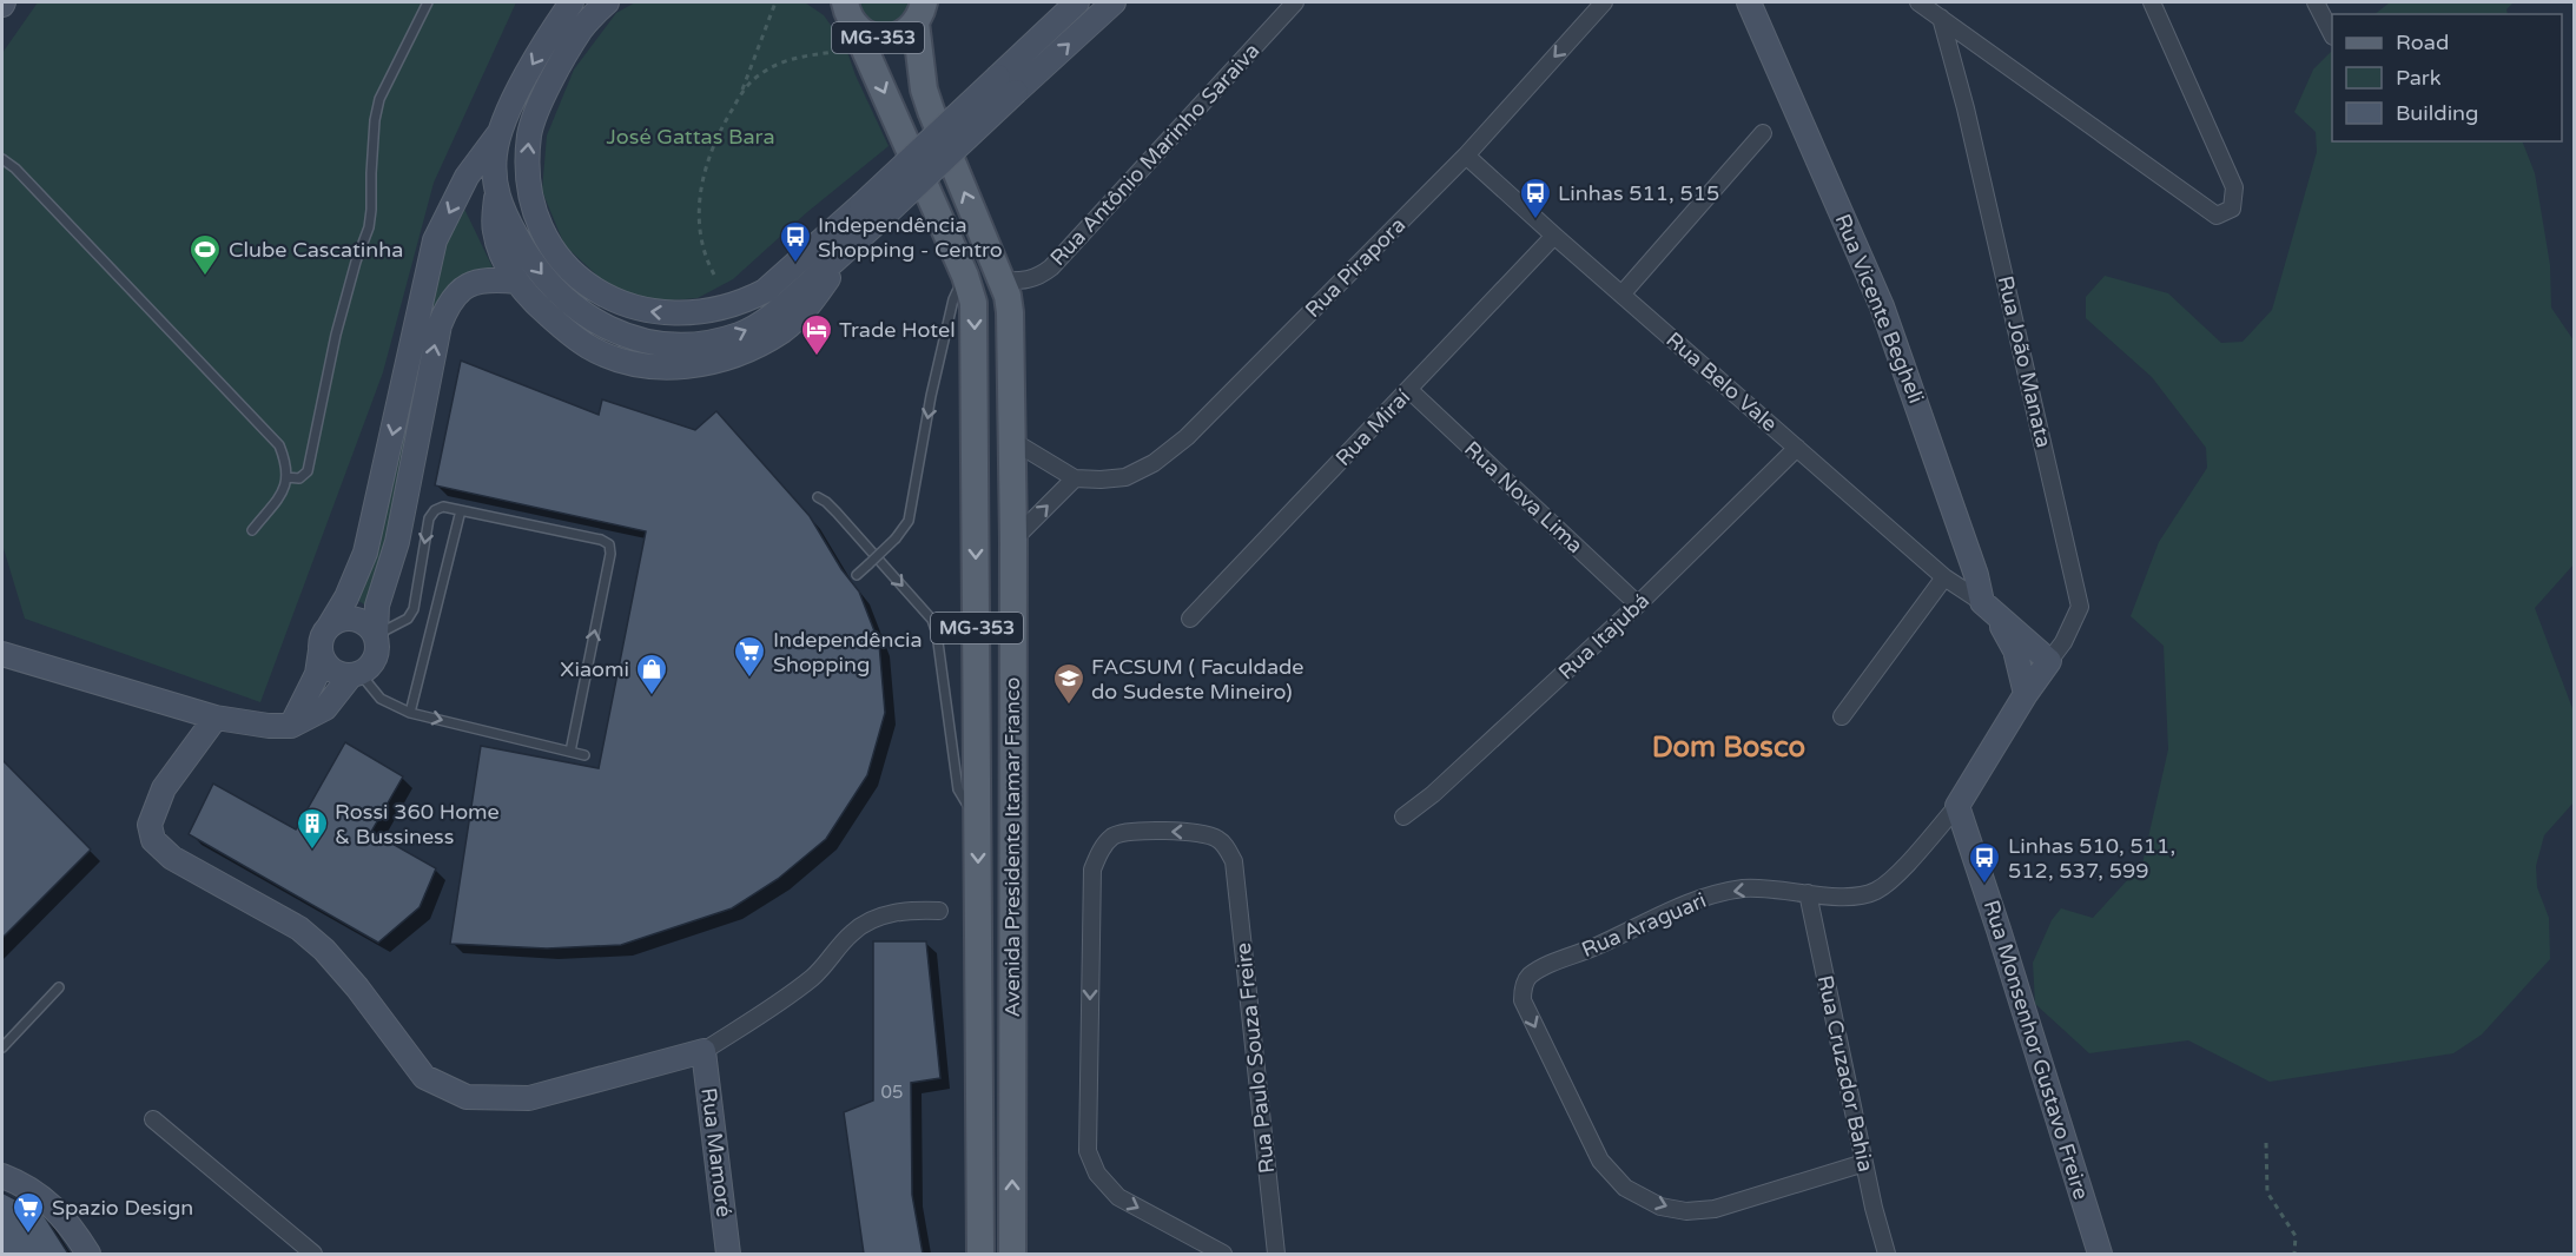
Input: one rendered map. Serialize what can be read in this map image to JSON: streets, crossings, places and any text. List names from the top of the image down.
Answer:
{
  "streets": {
    "main road": [
      "MG-353",
      "Rua Vicente Begheli",
      "Rua João Manata",
      "Avenida Presidente Itamar Franco",
      "Rua Araguari",
      "Rua Monsenhor Gustavo Freire",
      "Rua Mamoré"
    ],
    "street": [
      "Rua Antônio Marinho Saraiva",
      "Rua Pirapora",
      "Rua Belo Vale",
      "Rua Miraí",
      "Rua Nova Lima",
      "Rua Itajubá",
      "Rua Paulo Souza Freire",
      "Rua Cruzador Bahia"
    ]
  },
  "crossings": [
    ["MG-353", "Avenida Presidente Itamar Franco"],
    ["Rua Antônio Marinho Saraiva", "Avenida Presidente Itamar Franco"],
    ["Rua Pirapora", "Rua Belo Vale"],
    ["Rua Vicente Begheli", "Rua João Manata"],
    ["Rua Vicente Begheli", "Rua Belo Vale"],
    ["Rua Vicente Begheli", "Rua Araguari"],
    ["Rua João Manata", "Rua Araguari"],
    ["Rua Belo Vale", "Rua Miraí"],
    ["Rua Belo Vale", "Rua Itajubá"],
    ["Rua Miraí", "Rua Nova Lima"],
    ["Rua Nova Lima", "Rua Itajubá"],
    ["Rua Araguari", "Rua Monsenhor Gustavo Freire"],
    ["Rua Araguari", "Rua Cruzador Bahia"]
  ],
  "districts": ["Dom Bosco"],
  "parks": ["José Gattas Bara"],
  "places": {
    "bus stop": ["Linhas 511, 515", "Independência Shopping - Centro", "Linhas 510, 511, 512, 537, 599"],
    "sports": ["Clube Cascatinha"],
    "hotel": ["Trade Hotel"],
    "supermarket": ["Independência Shopping", "Spazio Design"],
    "shop": ["Xiaomi"],
    "school or university": ["FACSUM ( Faculdade do Sudeste Mineiro)"],
    "building": ["Rossi 360 Home & Bussiness"]
  },
  "house_numbers": ["05"],
  "legend": ["Road", "Park", "Building"]
}
